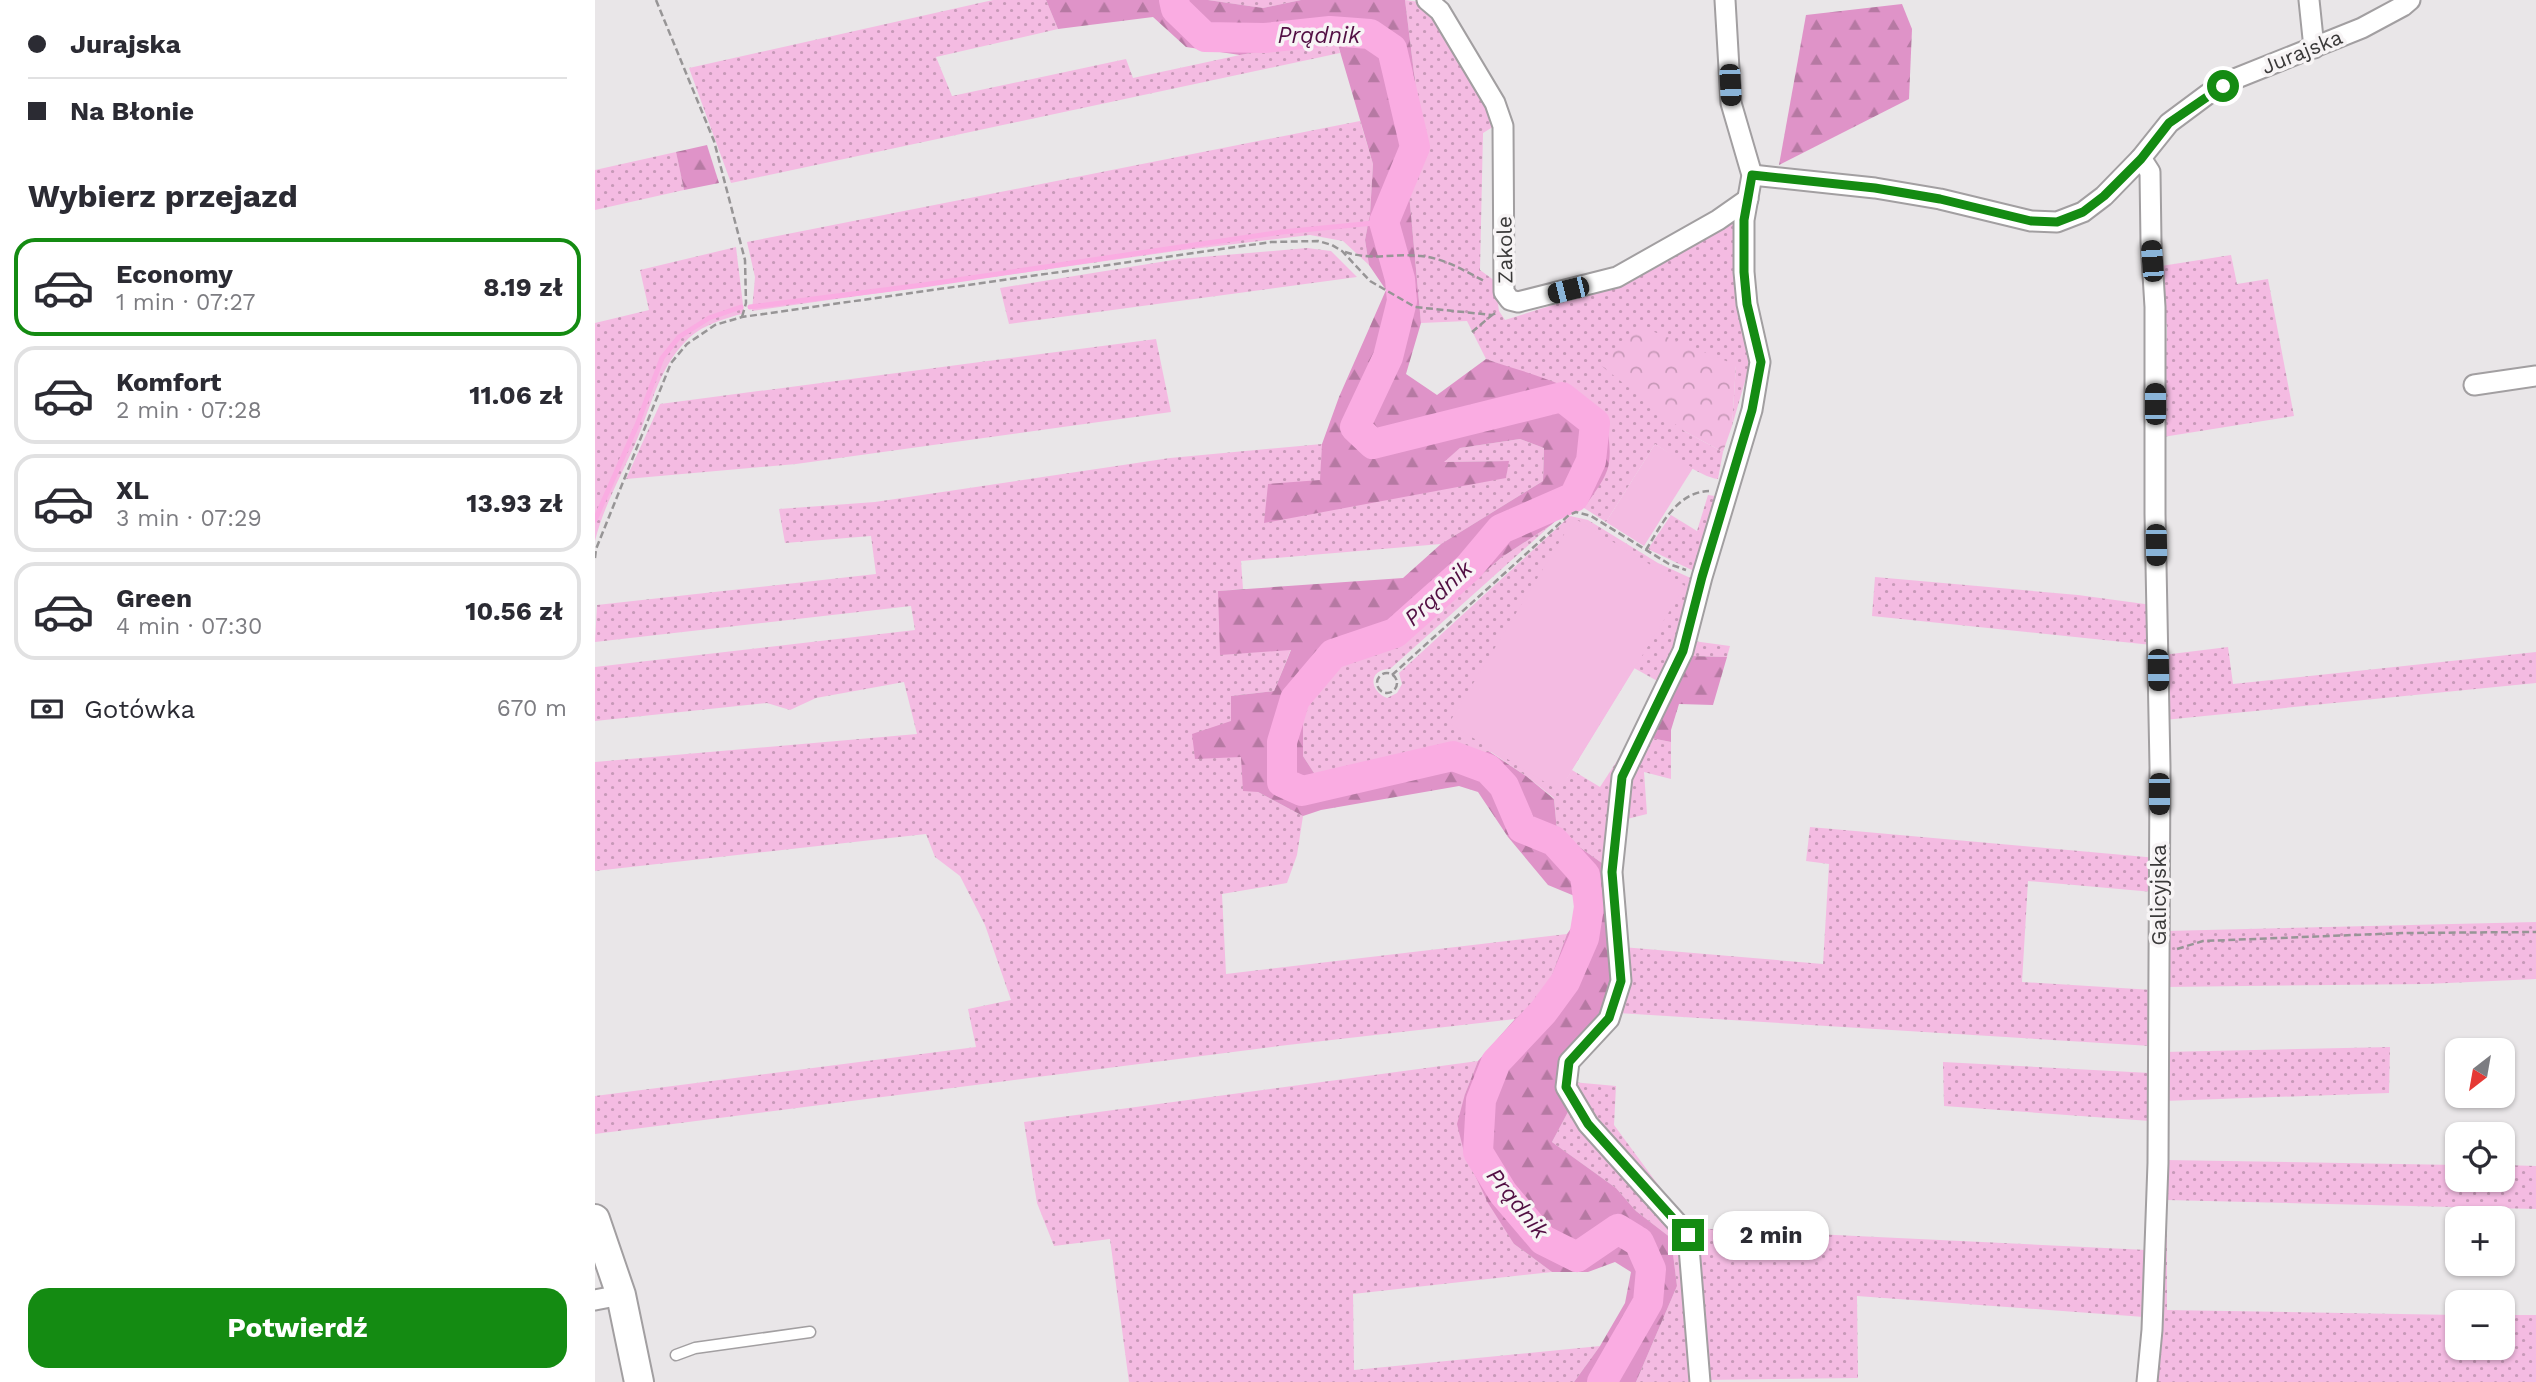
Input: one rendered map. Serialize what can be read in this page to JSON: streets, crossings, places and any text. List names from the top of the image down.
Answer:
{
  "streets": {
    "street": ["Jurajska", "Zakole", "Galicyjska"]
  },
  "crossings": [
    ["Jurajska", "Galicyjska"]
  ],
  "water": ["Prądnik"],
  "north": "bottom left",
  "page": {
    "banner": ["Jurajska", "Na Błonie"],
    "heading": "Wybierz przejazd",
    "list": [
      {
        "name": "Economy",
        "note": "1 min · 07:27",
        "value": "8.19 zł"
      },
      {
        "name": "Komfort",
        "note": "2 min · 07:28",
        "value": "11.06 zł"
      },
      {
        "name": "XL",
        "note": "3 min · 07:29",
        "value": "13.93 zł"
      },
      {
        "name": "Green",
        "note": "4 min · 07:30",
        "value": "10.56 zł"
      }
    ],
    "pay": ["Gotówka", "670 m"],
    "map_buttons": ["+", "−"],
    "bubble": "2 min",
    "buttons": "Potwierdź"
  }
}
